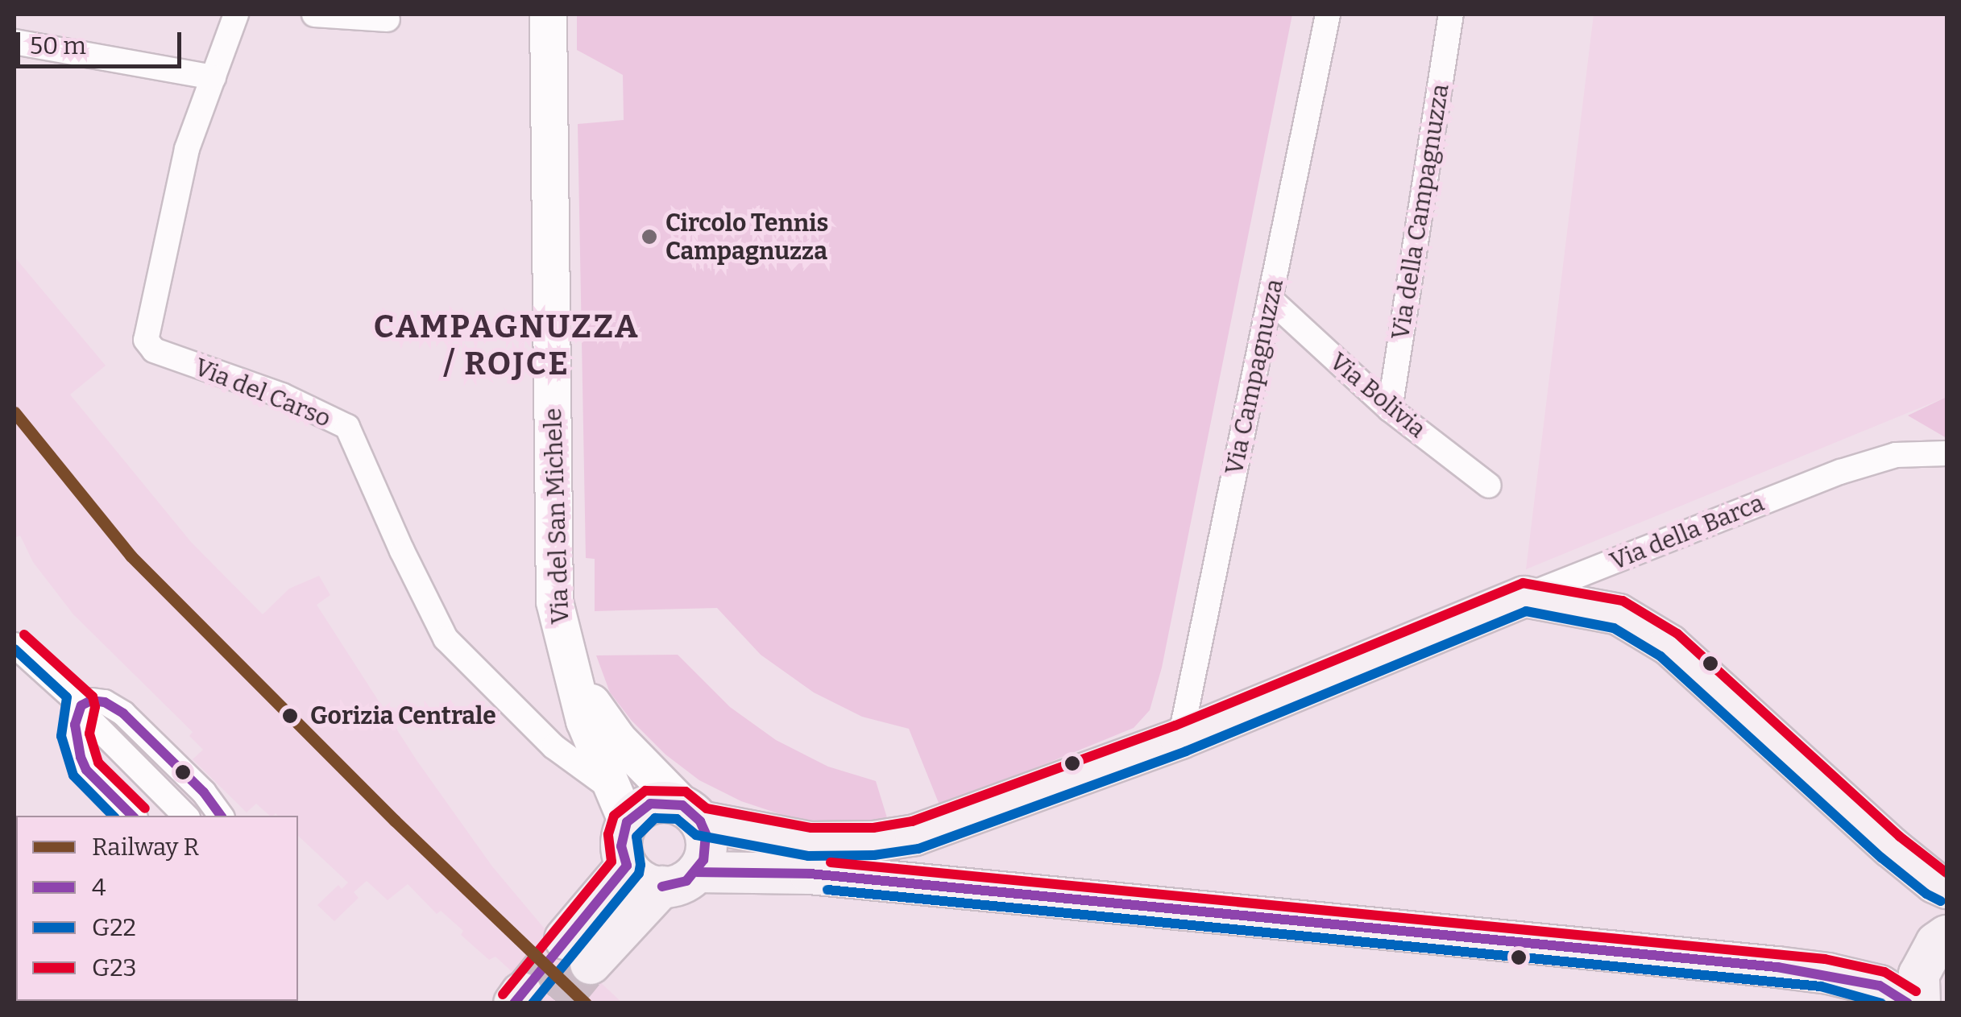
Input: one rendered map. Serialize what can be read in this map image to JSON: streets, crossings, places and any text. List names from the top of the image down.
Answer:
{
  "streets": {
    "main road": ["Via del San Michele", "Via della Barca"],
    "street": [
      "Via della Campagnuzza",
      "Via Campagnuzza",
      "Via del Carso",
      "Via Bolivia"
    ]
  },
  "crossings": [
    ["Via della Campagnuzza", "Via Bolivia"],
    ["Via Campagnuzza", "Via Bolivia"],
    ["Via Campagnuzza", "Via della Barca"],
    ["Via del Carso", "Via del San Michele"],
    ["Via del Carso", "Via della Barca"],
    ["Via del San Michele", "Via della Barca"]
  ],
  "districts": ["CAMPAGNUZZA / ROJCE"],
  "places": ["Circolo Tennis Campagnuzza", "Gorizia Centrale"],
  "lines": [
    "rail line R",
    "transit line G23",
    "transit line G22",
    "transit line 4"
  ],
  "legend": [
    "Railway R",
    "4",
    "G22",
    "G23"
  ],
  "scale_bar": "50 m"
}
